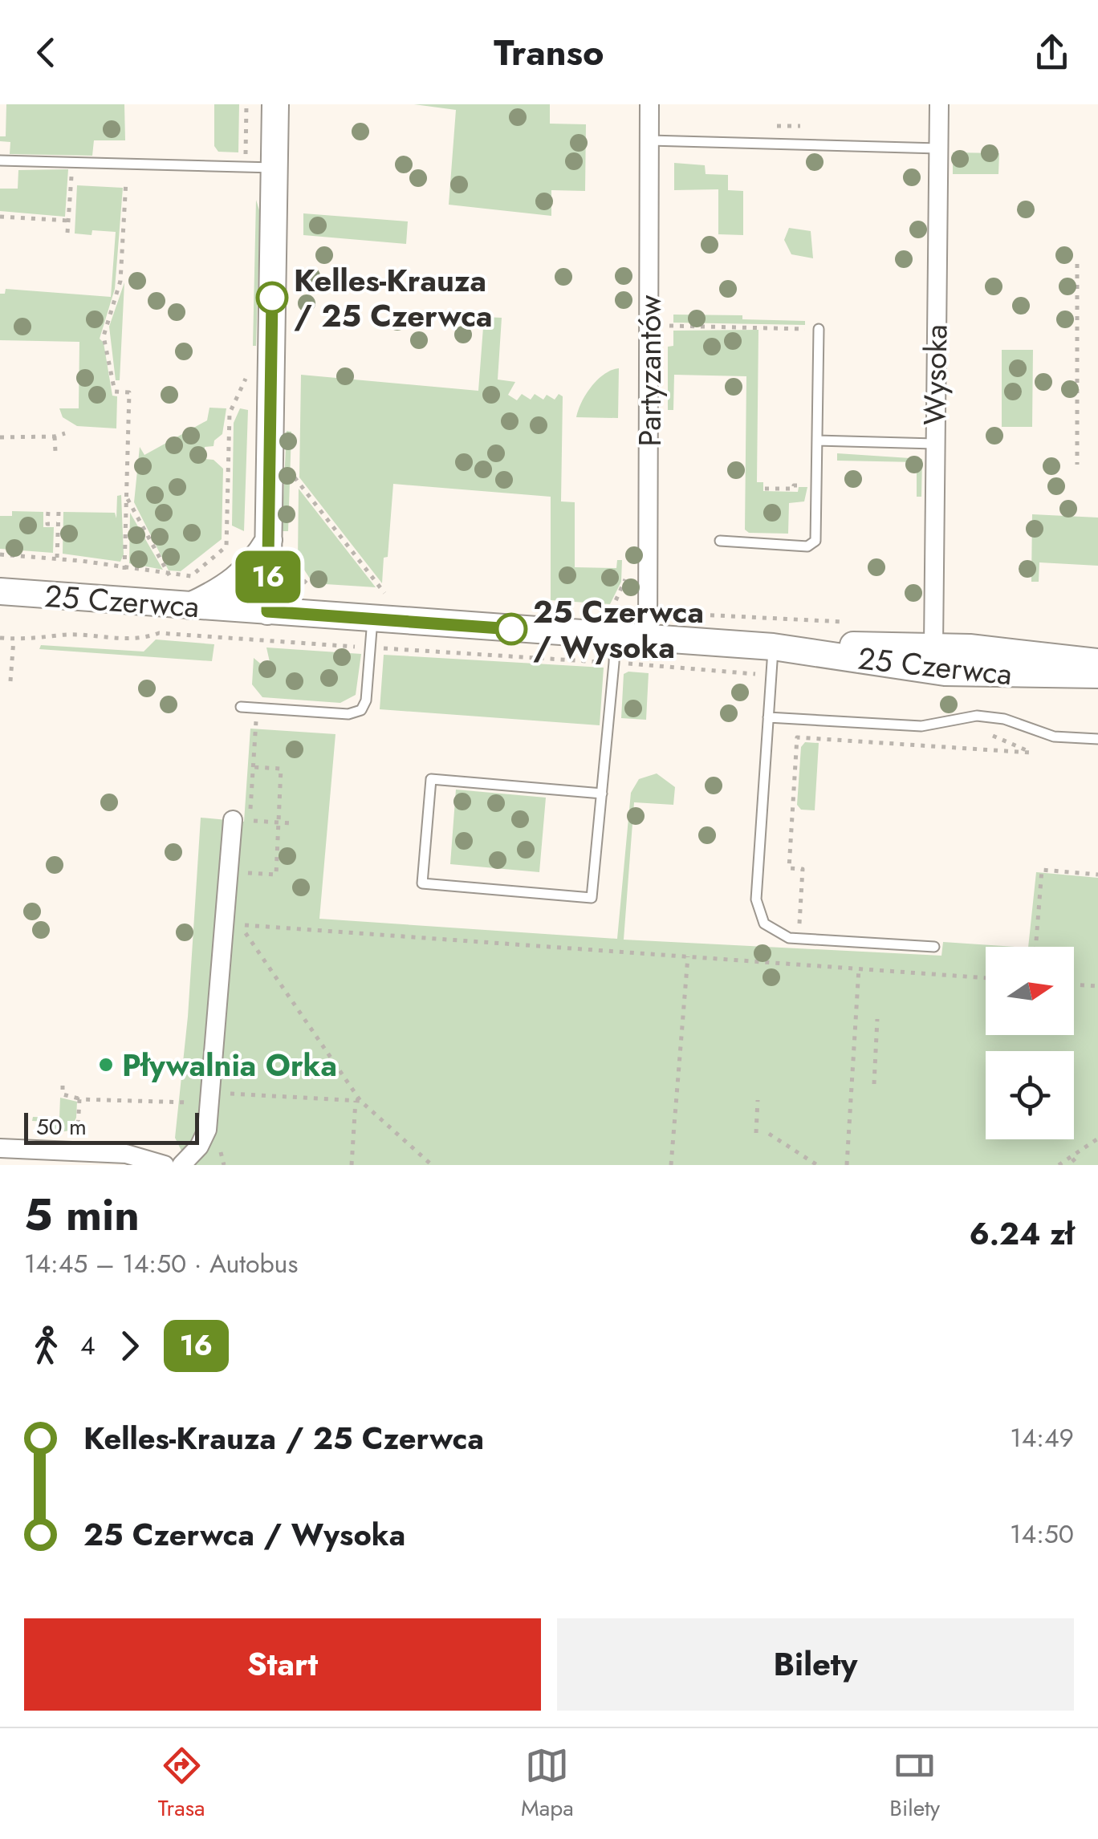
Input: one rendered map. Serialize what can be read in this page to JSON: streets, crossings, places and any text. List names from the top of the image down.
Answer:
{
  "streets": {
    "street": ["Partyzantów", "Wysoka", "25 Czerwca"]
  },
  "crossings": [
    ["Partyzantów", "25 Czerwca"],
    ["Wysoka", "25 Czerwca"]
  ],
  "places": ["Kelles-Krauza / 25 Czerwca", "25 Czerwca / Wysoka", "Pływalnia Orka"],
  "lines": ["bus line 16"],
  "scale_bar": "50 m",
  "north": "right",
  "page": {
    "header": "Transo",
    "on_map": "16",
    "scale": "50 m",
    "heading": ["5 min", "14:45 – 14:50 · Autobus", "6.24 zł"],
    "legs": ["4", "16"],
    "list": [
      {
        "name": "Kelles-Krauza / 25 Czerwca",
        "value": "14:49"
      },
      {
        "name": "25 Czerwca / Wysoka",
        "value": "14:50"
      }
    ],
    "buttons": ["Start", "Bilety"],
    "tabs": ["Trasa", "Mapa", "Bilety"]
  }
}
